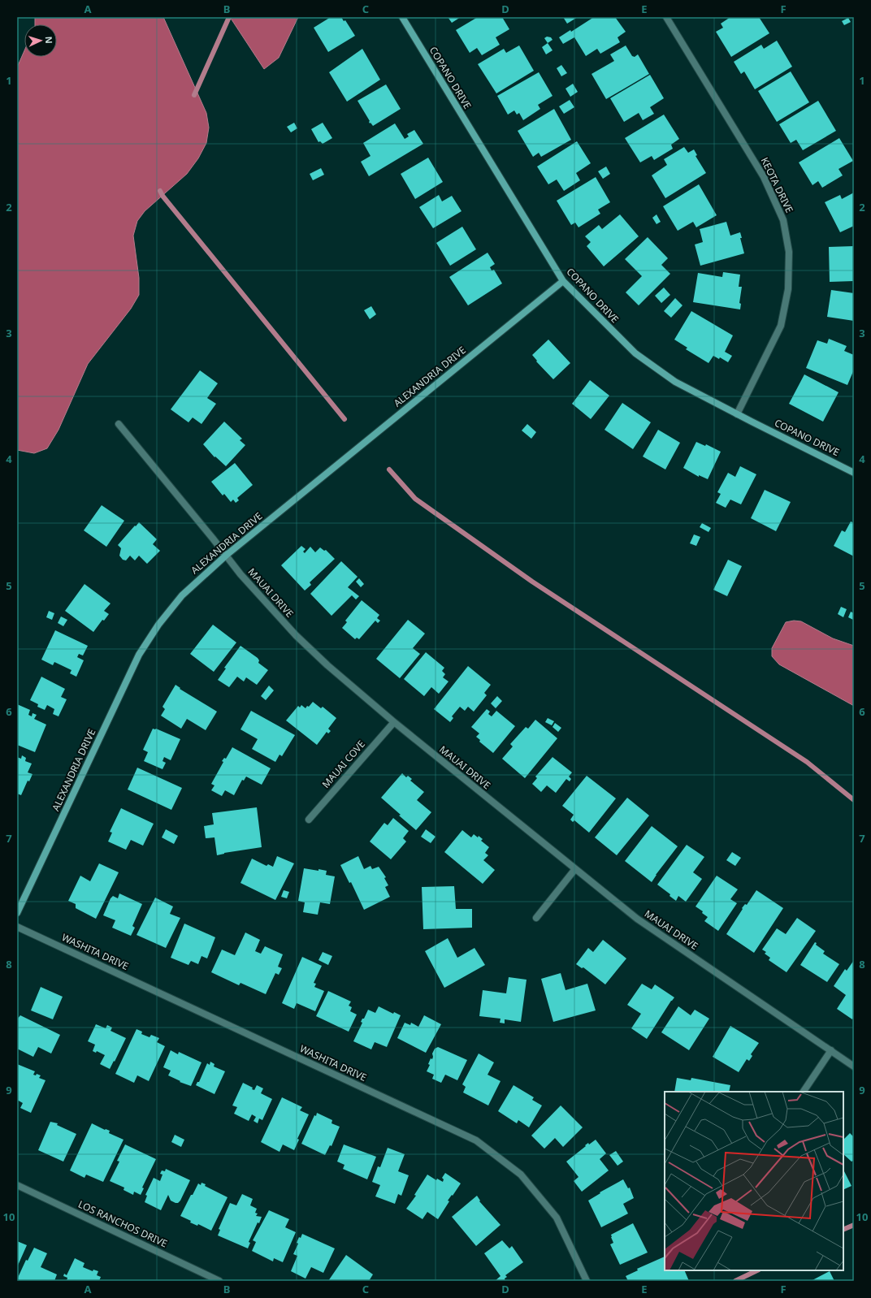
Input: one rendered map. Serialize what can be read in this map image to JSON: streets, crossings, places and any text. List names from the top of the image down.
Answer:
{
  "streets": {
    "street": [
      "COPANO DRIVE",
      "KEOTA DRIVE",
      "ALEXANDRIA DRIVE",
      "MAUAI DRIVE",
      "MAUAI COVE",
      "WASHITA DRIVE",
      "LOS RANCHOS DRIVE"
    ]
  },
  "crossings": [
    ["COPANO DRIVE", "KEOTA DRIVE"],
    ["COPANO DRIVE", "ALEXANDRIA DRIVE"],
    ["ALEXANDRIA DRIVE", "MAUAI DRIVE"],
    ["MAUAI DRIVE", "MAUAI COVE"]
  ],
  "north": "right",
  "grid": {
    "columns": [
      "A",
      "B",
      "C",
      "D",
      "E",
      "F"
    ],
    "rows": [
      "1",
      "2",
      "3",
      "4",
      "5",
      "6",
      "7",
      "8",
      "9",
      "10"
    ]
  }
}
